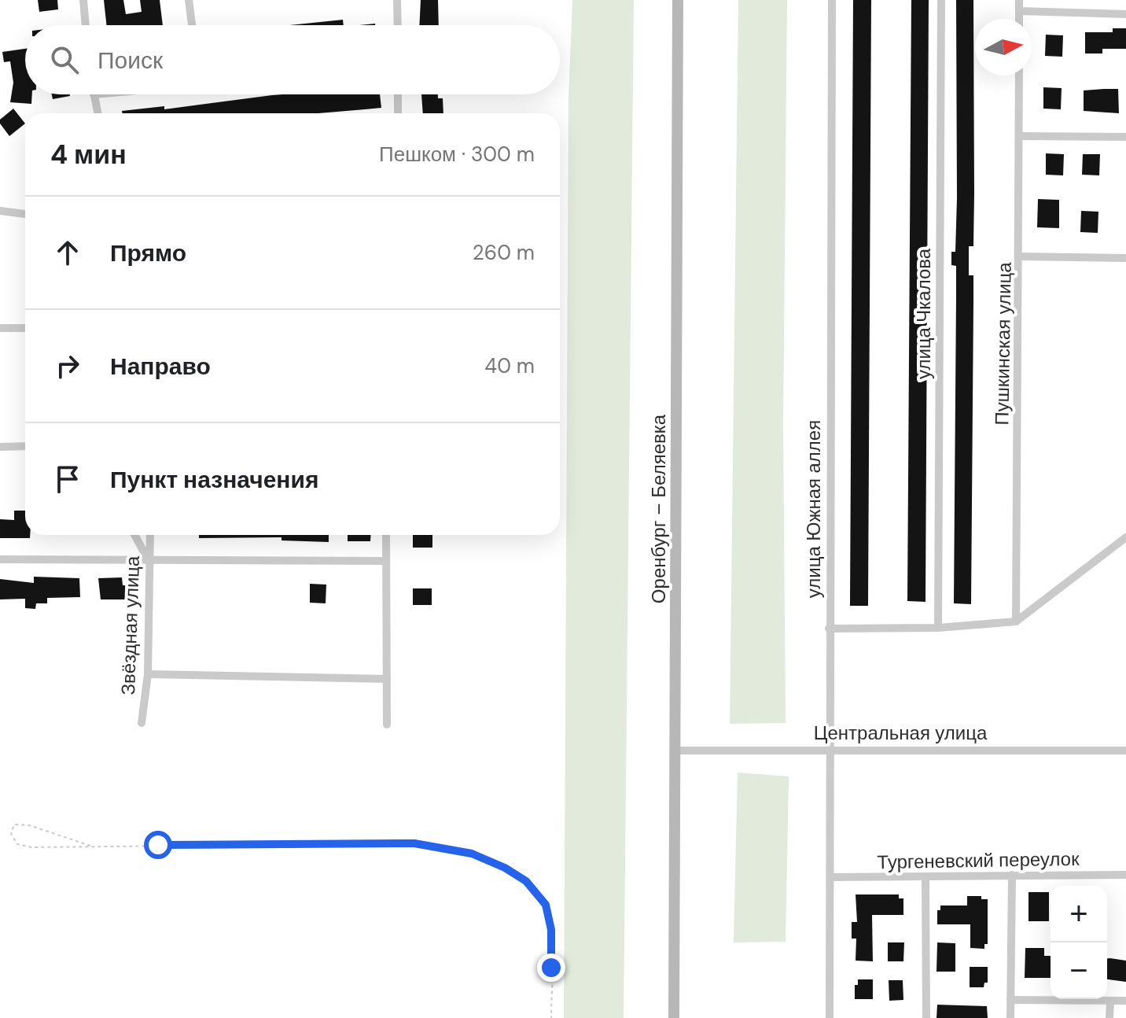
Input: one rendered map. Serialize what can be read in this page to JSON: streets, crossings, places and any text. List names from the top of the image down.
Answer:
{
  "streets": {
    "main road": ["Оренбург – Беляевка"],
    "street": [
      "улица Чкалова",
      "Пушкинская улица",
      "улица Южная аллея",
      "Звёздная улица",
      "Центральная улица",
      "Тургеневский переулок"
    ]
  },
  "crossings": [
    ["Оренбург – Беляевка", "Центральная улица"],
    ["улица Южная аллея", "Центральная улица"],
    ["улица Южная аллея", "Тургеневский переулок"]
  ],
  "north": "right",
  "page": {
    "search": "Поиск",
    "heading": ["4 мин", "Пешком · 300 m"],
    "list": [
      ["Прямо", "260 m"],
      ["Направо", "40 m"],
      "Пункт назначения"
    ],
    "map_buttons": ["+", "−"]
  }
}
